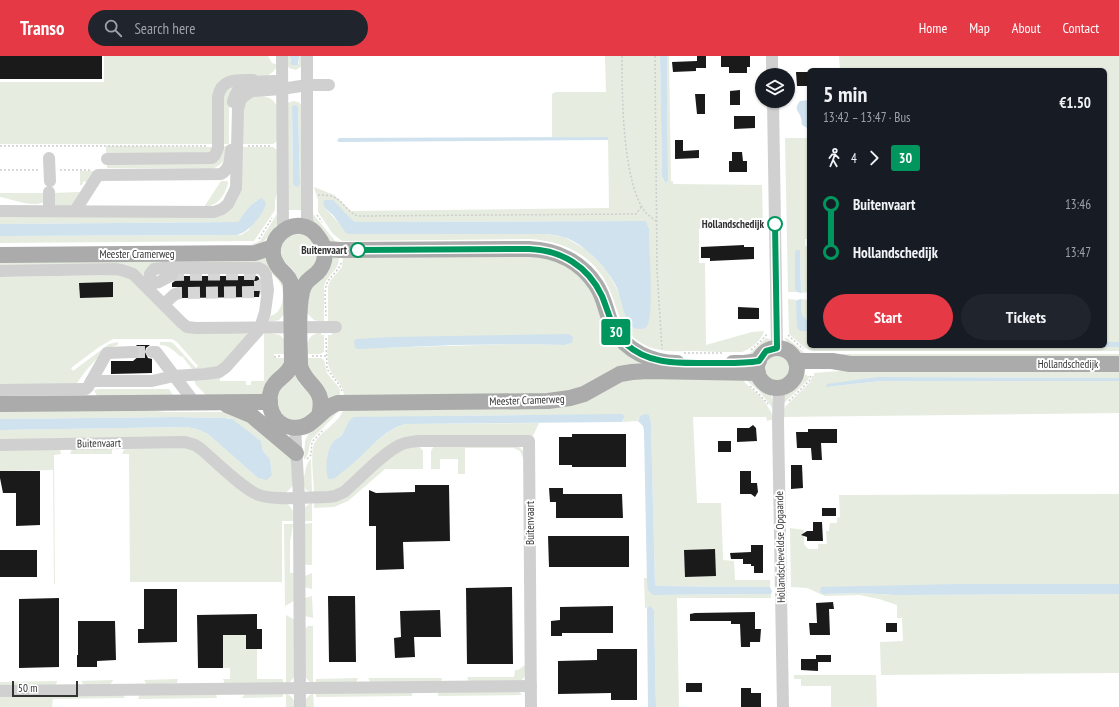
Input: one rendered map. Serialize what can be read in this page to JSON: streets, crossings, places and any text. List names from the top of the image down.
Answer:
{
  "streets": {
    "main road": ["Meester Cramerweg", "Hollandschedijk"],
    "street": ["Buitenvaart", "Hollandscheveldse Opgaande"]
  },
  "crossings": [
    ["Meester Cramerweg", "Hollandschedijk"],
    ["Meester Cramerweg", "Hollandscheveldse Opgaande"],
    ["Hollandschedijk", "Hollandscheveldse Opgaande"]
  ],
  "places": ["Hollandschedijk", "Buitenvaart"],
  "lines": ["bus line 30"],
  "scale_bar": "50 m",
  "page": {
    "header": "Transo",
    "search": "Search here",
    "nav": [
      "Home",
      "Map",
      "About",
      "Contact"
    ],
    "on_map": "30",
    "heading": ["5 min", "13:42 – 13:47 · Bus", "€1.50"],
    "legs": ["4", "30"],
    "list": [
      {
        "name": "Buitenvaart",
        "value": "13:46"
      },
      {
        "name": "Hollandschedijk",
        "value": "13:47"
      }
    ],
    "buttons": ["Start", "Tickets"],
    "scale": "50 m"
  }
}
